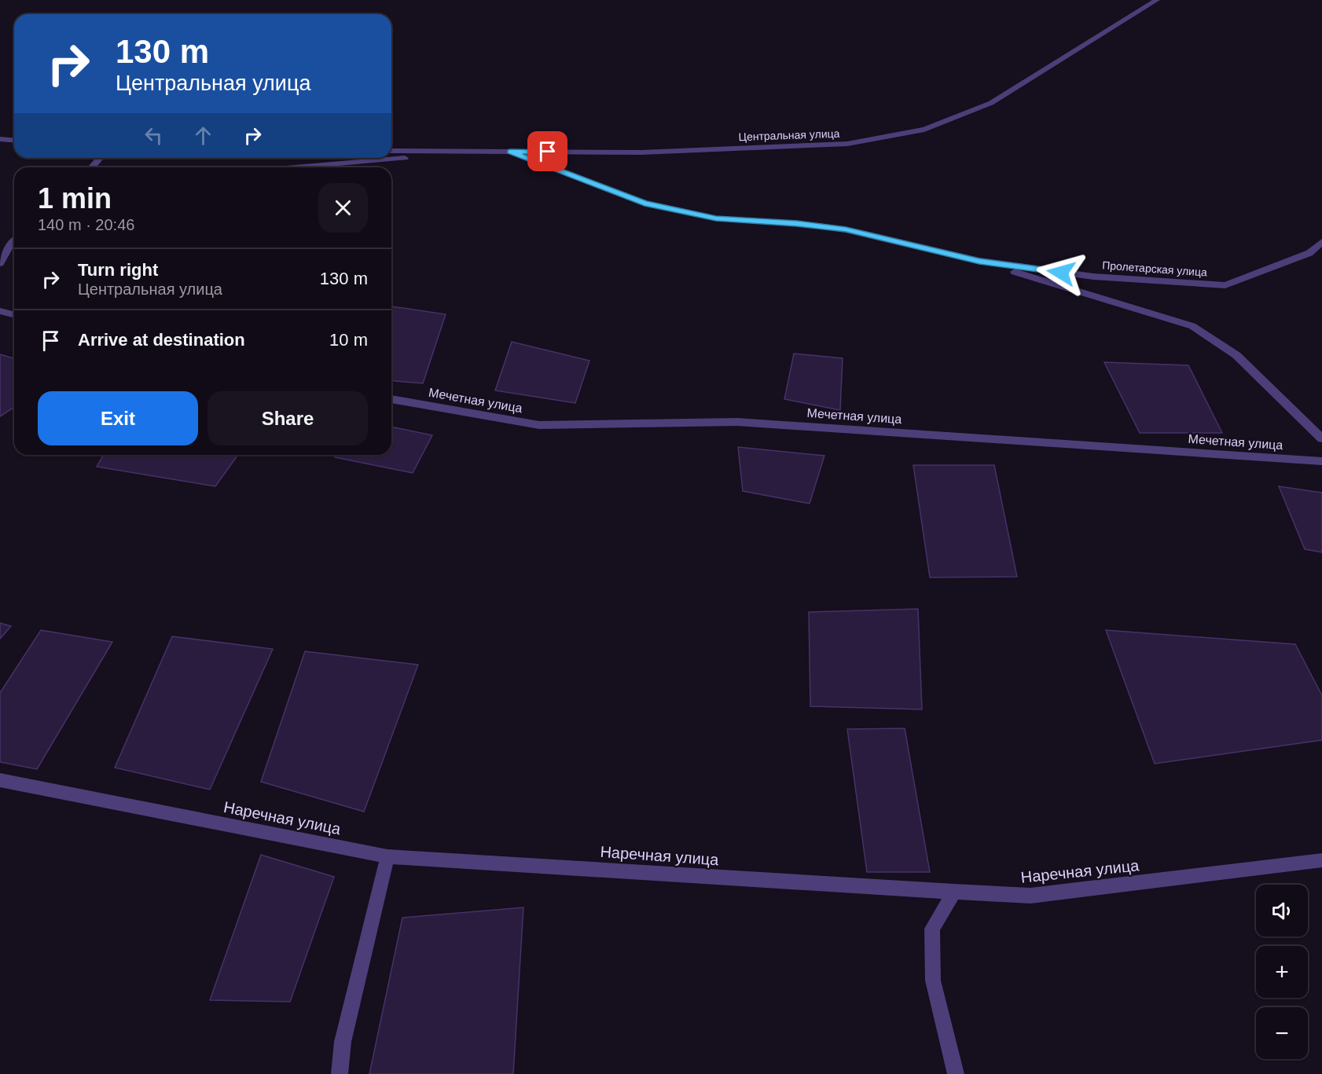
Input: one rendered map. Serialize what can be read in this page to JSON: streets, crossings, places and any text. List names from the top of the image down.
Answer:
{
  "streets": {
    "street": [
      "Центральная улица",
      "Пролетарская улица",
      "Мечетная улица",
      "Наречная улица"
    ]
  },
  "crossings": [
    ["Центральная улица", "Пролетарская улица"]
  ],
  "page": {
    "turn": ["130 m", "Центральная улица"],
    "heading": ["1 min", "140 m · 20:46"],
    "list": [
      {
        "name": "Turn right",
        "note": "Центральная улица",
        "value": "130 m"
      },
      {
        "name": "Arrive at destination",
        "value": "10 m"
      }
    ],
    "buttons": ["Exit", "Share"],
    "map_buttons": ["+", "−"]
  }
}
